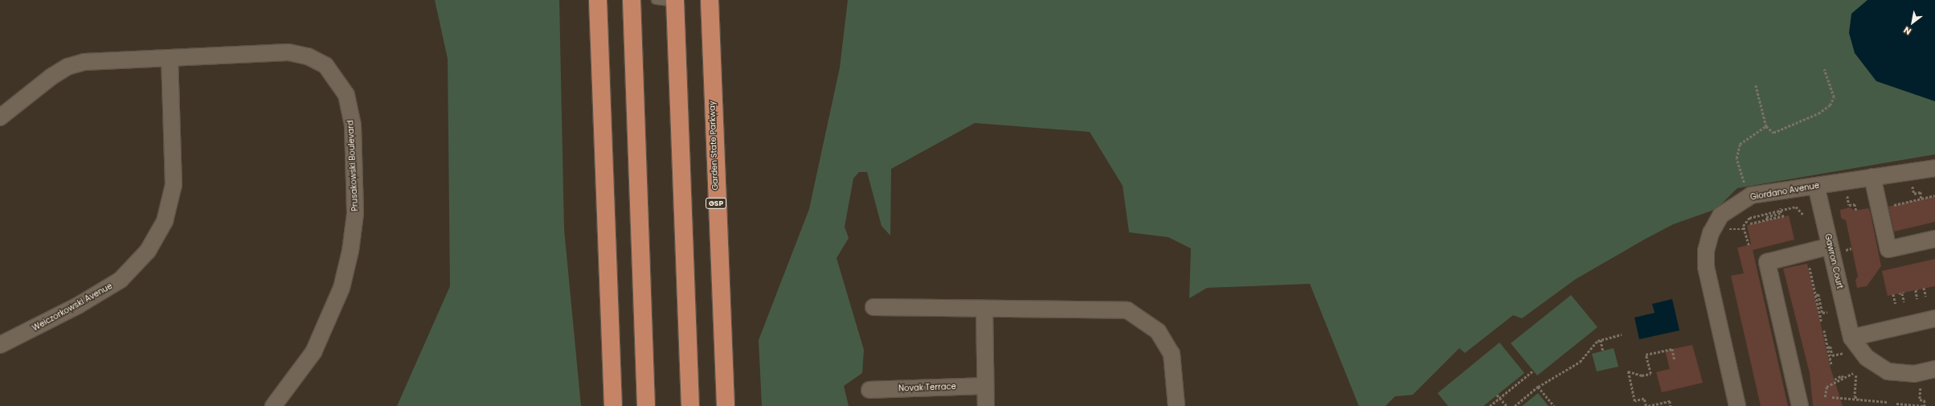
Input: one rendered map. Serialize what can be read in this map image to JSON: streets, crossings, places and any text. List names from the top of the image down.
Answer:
{
  "streets": {
    "highway": ["Garden State Parkway", "GSP"],
    "street": [
      "Prusakowski Boulevard",
      "Giordano Avenue",
      "Gawron Court",
      "Weiczorkowski Avenue",
      "Novak Terrace"
    ]
  },
  "crossings": [
    ["Prusakowski Boulevard", "Weiczorkowski Avenue"],
    ["Giordano Avenue", "Gawron Court"]
  ],
  "north": "bottom left"
}
